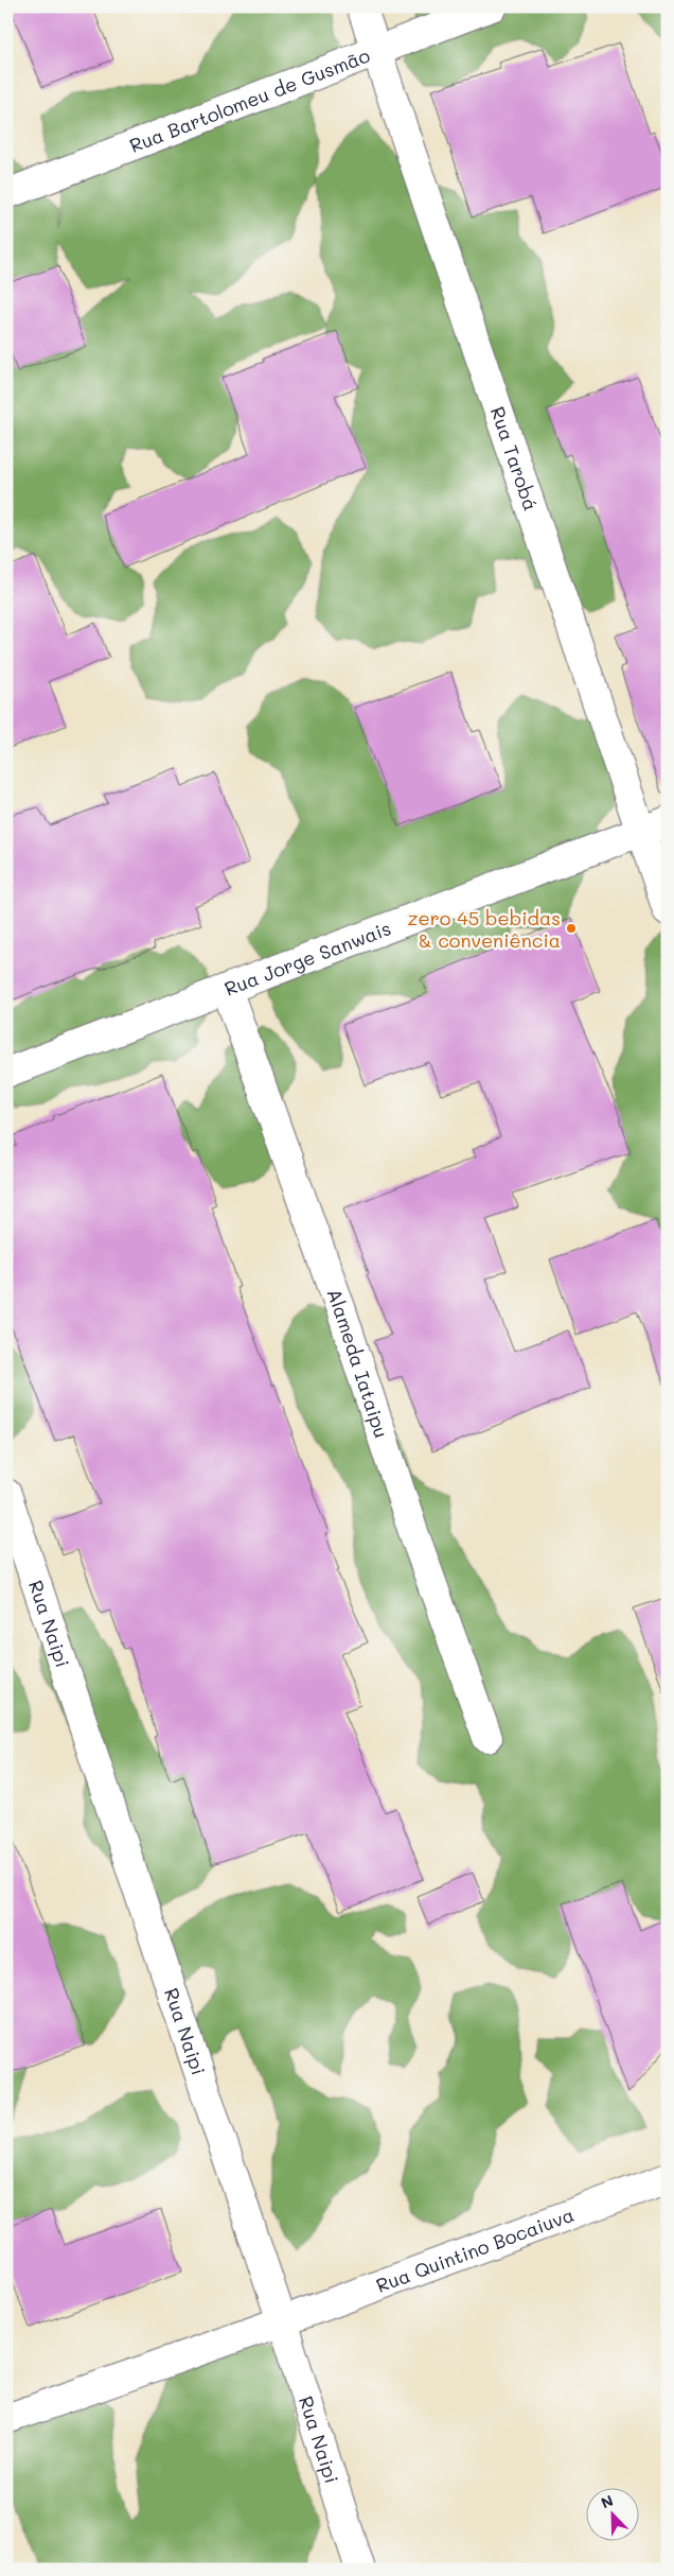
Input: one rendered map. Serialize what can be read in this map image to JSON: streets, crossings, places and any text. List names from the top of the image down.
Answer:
{
  "streets": {
    "street": [
      "Rua Bartolomeu de Gusmão",
      "Rua Tarobá",
      "Rua Jorge Sanwais",
      "Alameda Iataipu",
      "Rua Naipi",
      "Rua Quintino Bocaiuva"
    ]
  },
  "crossings": [
    ["Rua Bartolomeu de Gusmão", "Rua Tarobá"],
    ["Rua Tarobá", "Rua Jorge Sanwais"],
    ["Rua Jorge Sanwais", "Alameda Iataipu"],
    ["Rua Naipi", "Rua Quintino Bocaiuva"]
  ],
  "places": ["zero 45 bebidas & conveniência"],
  "north": "top left"
}
